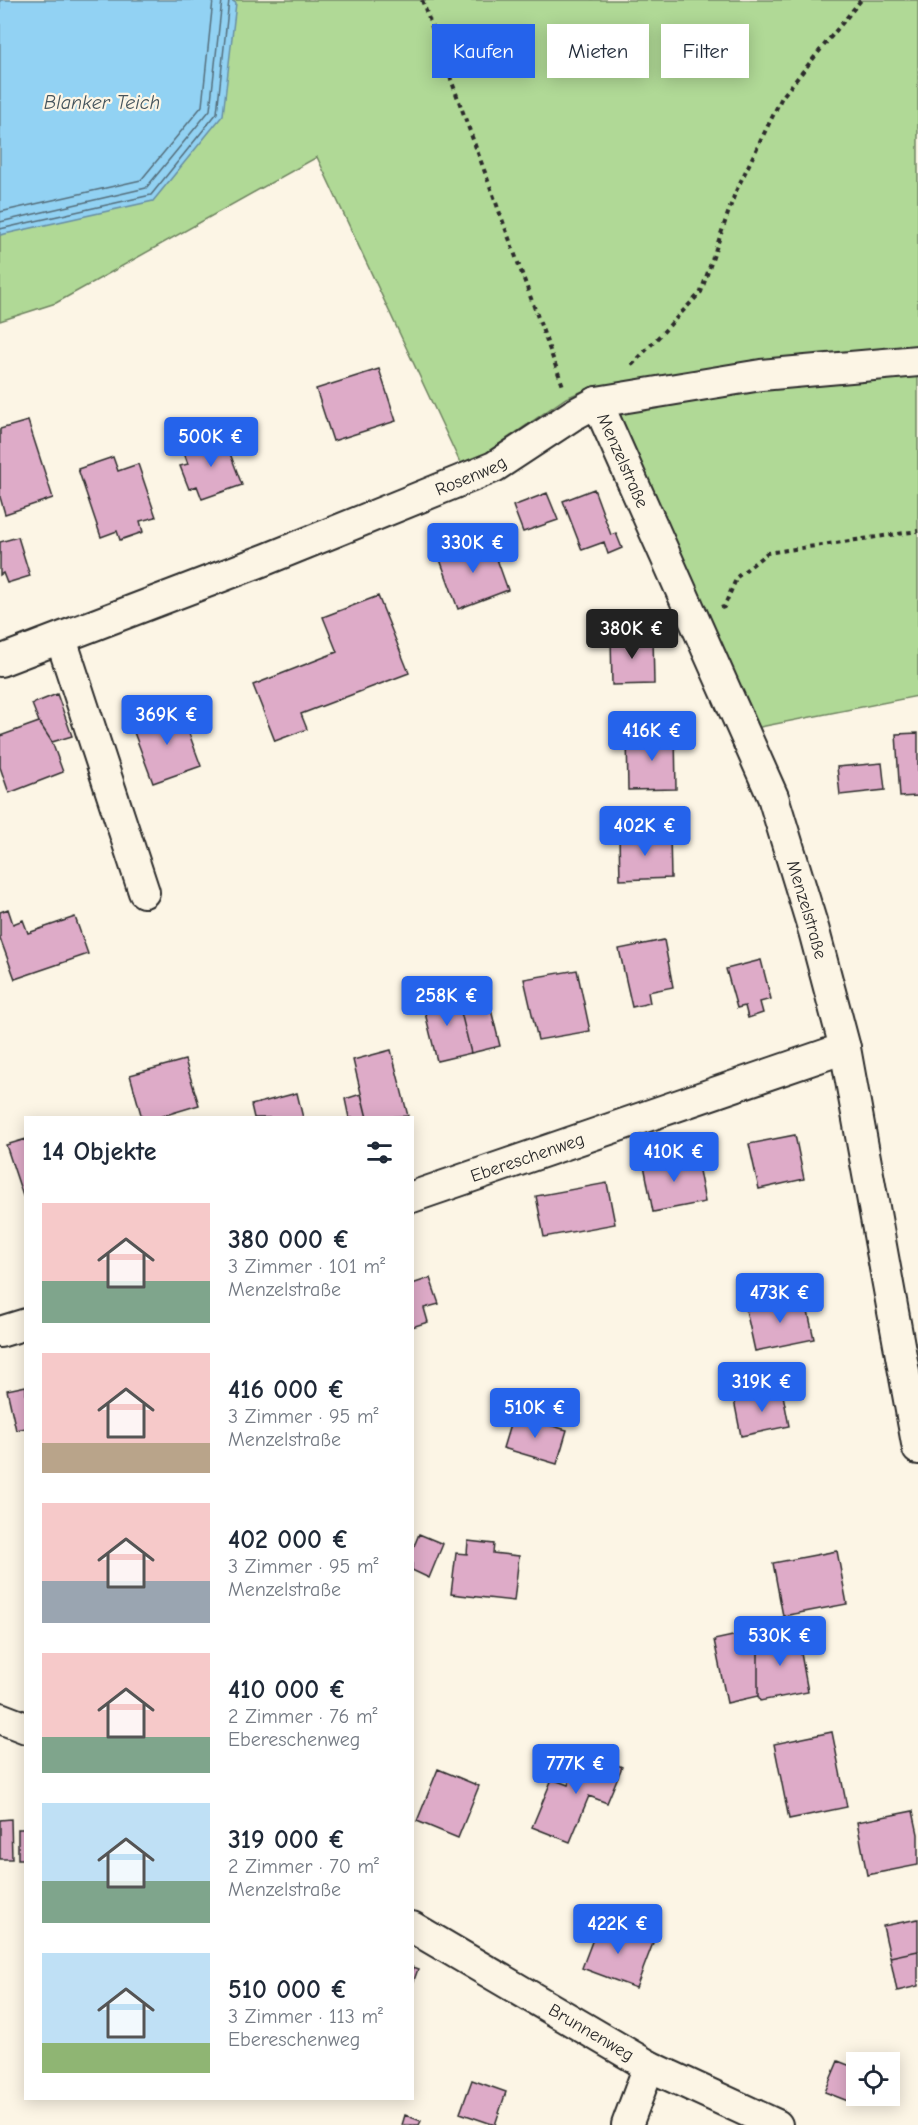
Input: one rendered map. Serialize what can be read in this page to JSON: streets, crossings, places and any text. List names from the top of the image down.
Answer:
{
  "streets": {
    "street": [
      "Menzelstraße",
      "Rosenweg",
      "Ebereschenweg",
      "Brunnenweg"
    ]
  },
  "crossings": [
    ["Menzelstraße", "Rosenweg"],
    ["Menzelstraße", "Ebereschenweg"]
  ],
  "water": ["Blanker Teich"],
  "page": {
    "chip": ["Kaufen", "Mieten", "Filter"],
    "price": [
      "500K €",
      "330K €",
      "380K €",
      "369K €",
      "416K €",
      "402K €",
      "258K €",
      "410K €",
      "473K €",
      "319K €",
      "510K €",
      "530K €",
      "777K €",
      "422K €"
    ],
    "heading": "14 Objekte",
    "list": [
      {
        "name": "380 000 €",
        "note": "3 Zimmer · 101 m² · Menzelstraße"
      },
      {
        "name": "416 000 €",
        "note": "3 Zimmer · 95 m² · Menzelstraße"
      },
      {
        "name": "402 000 €",
        "note": "3 Zimmer · 95 m² · Menzelstraße"
      },
      {
        "name": "410 000 €",
        "note": "2 Zimmer · 76 m² · Ebereschenweg"
      },
      {
        "name": "319 000 €",
        "note": "2 Zimmer · 70 m² · Menzelstraße"
      },
      {
        "name": "510 000 €",
        "note": "3 Zimmer · 113 m² · Ebereschenweg"
      }
    ]
  }
}
